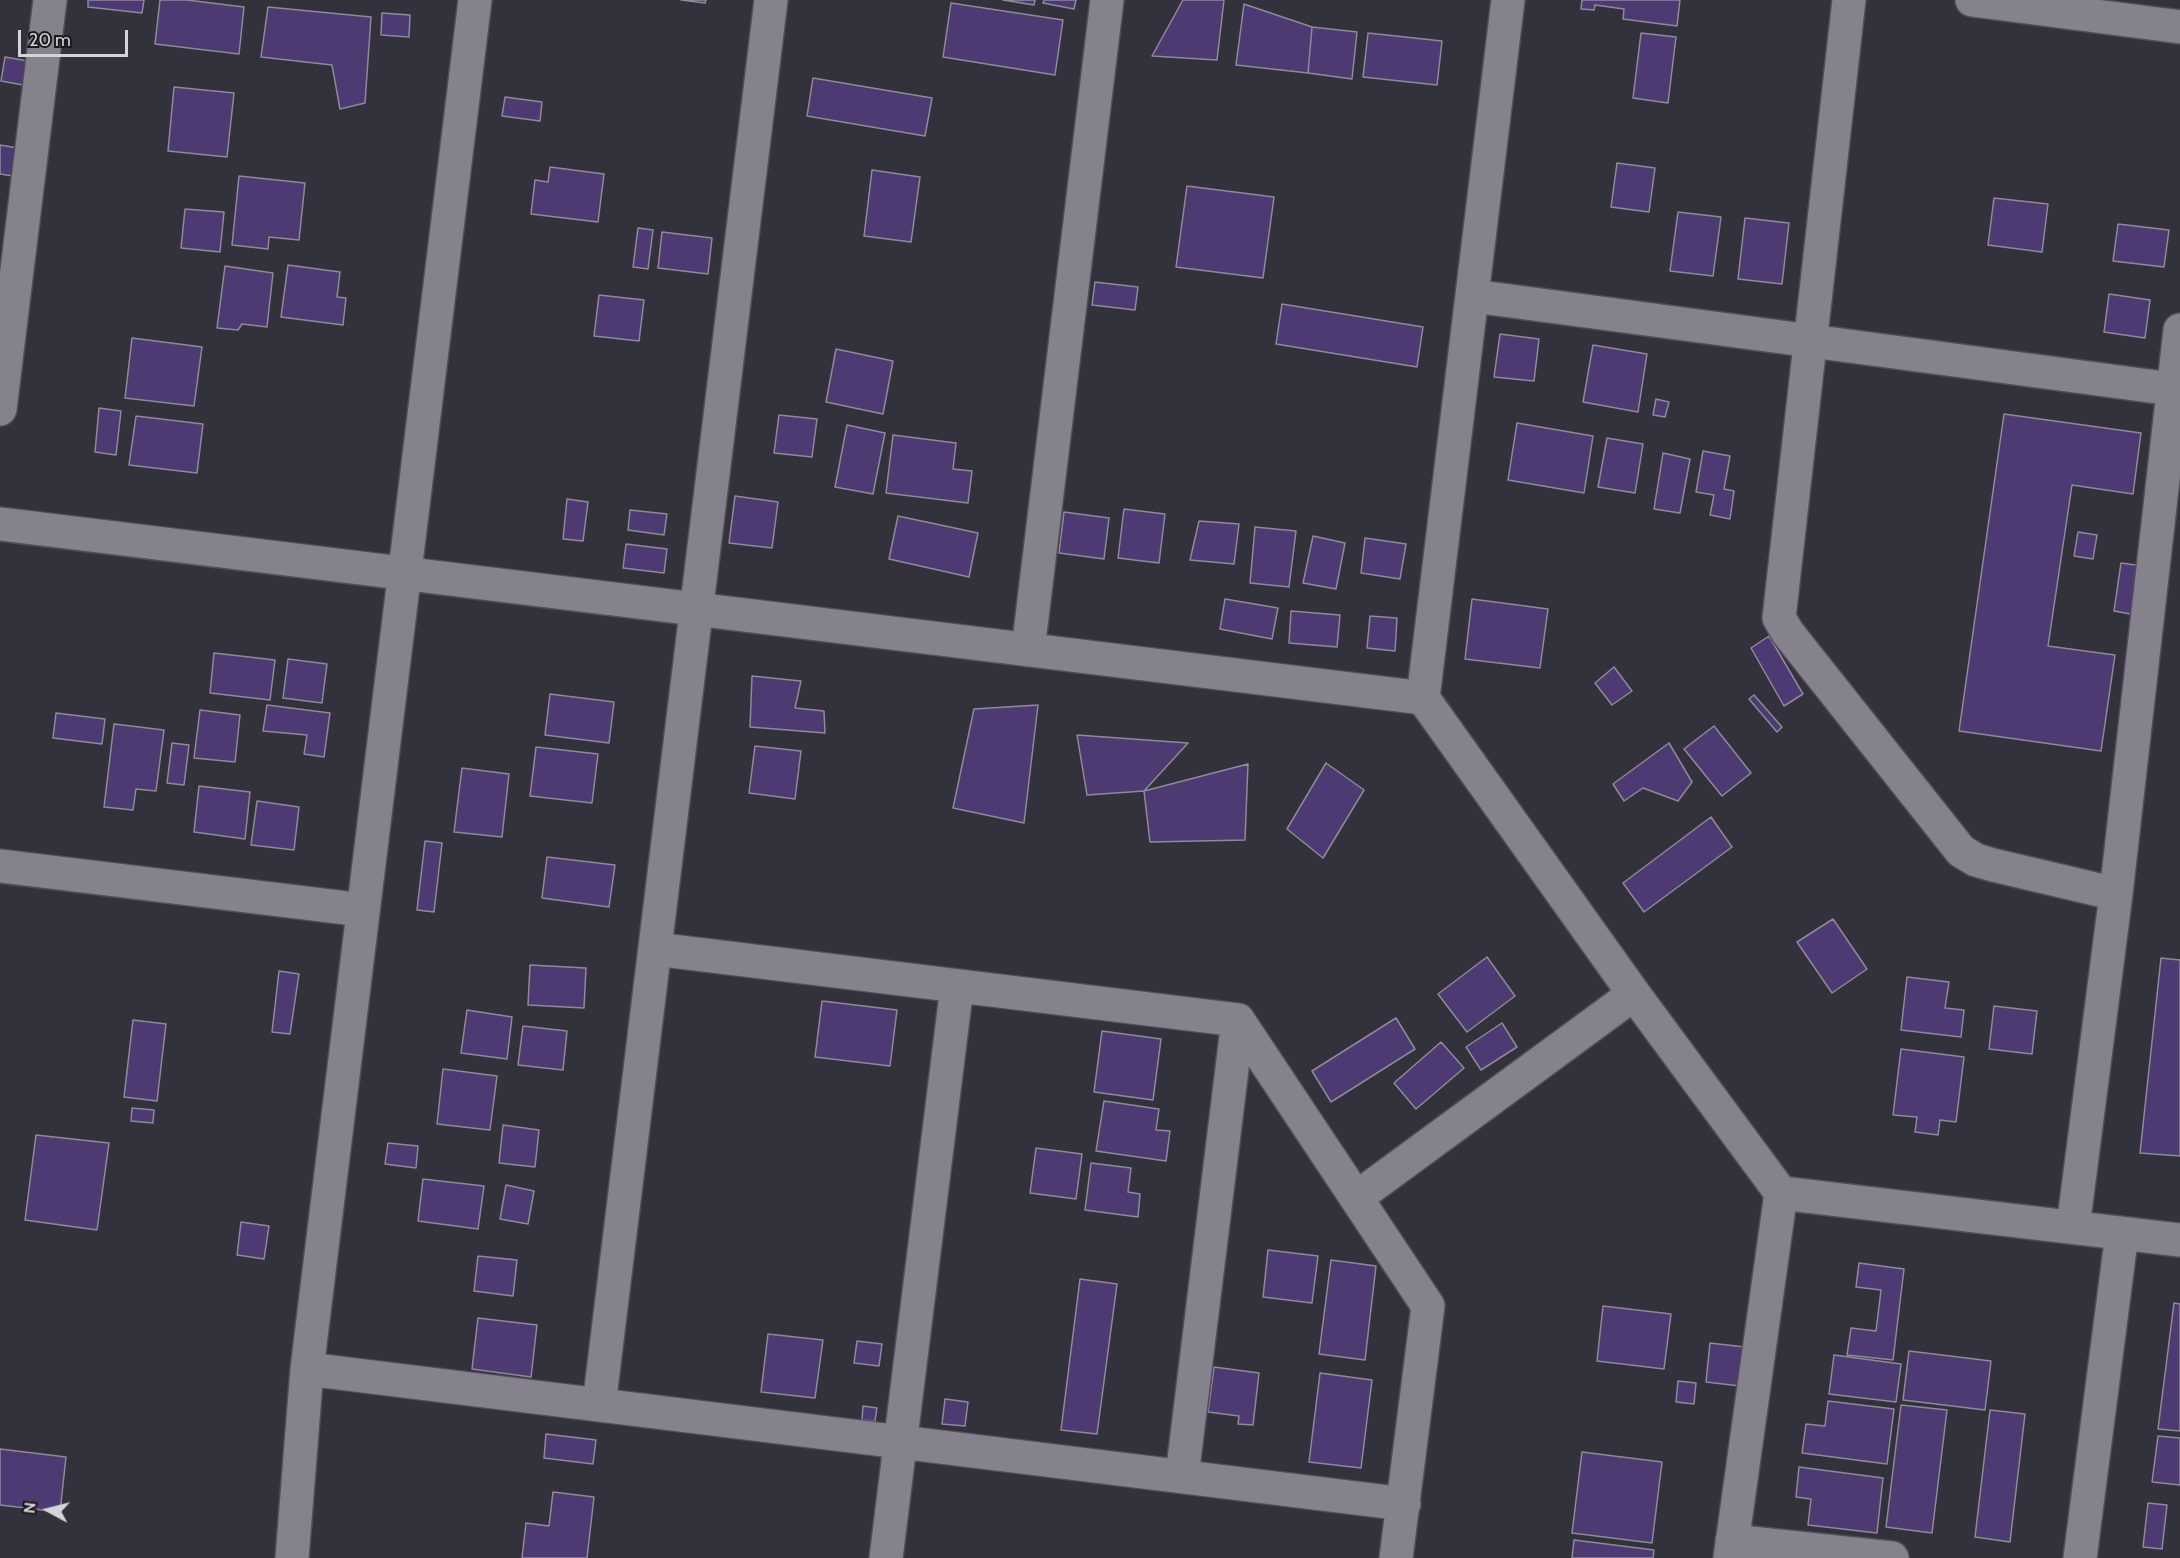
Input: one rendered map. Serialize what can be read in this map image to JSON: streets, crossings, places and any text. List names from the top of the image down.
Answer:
{
  "scale_bar": "20 m",
  "north": "left"
}
